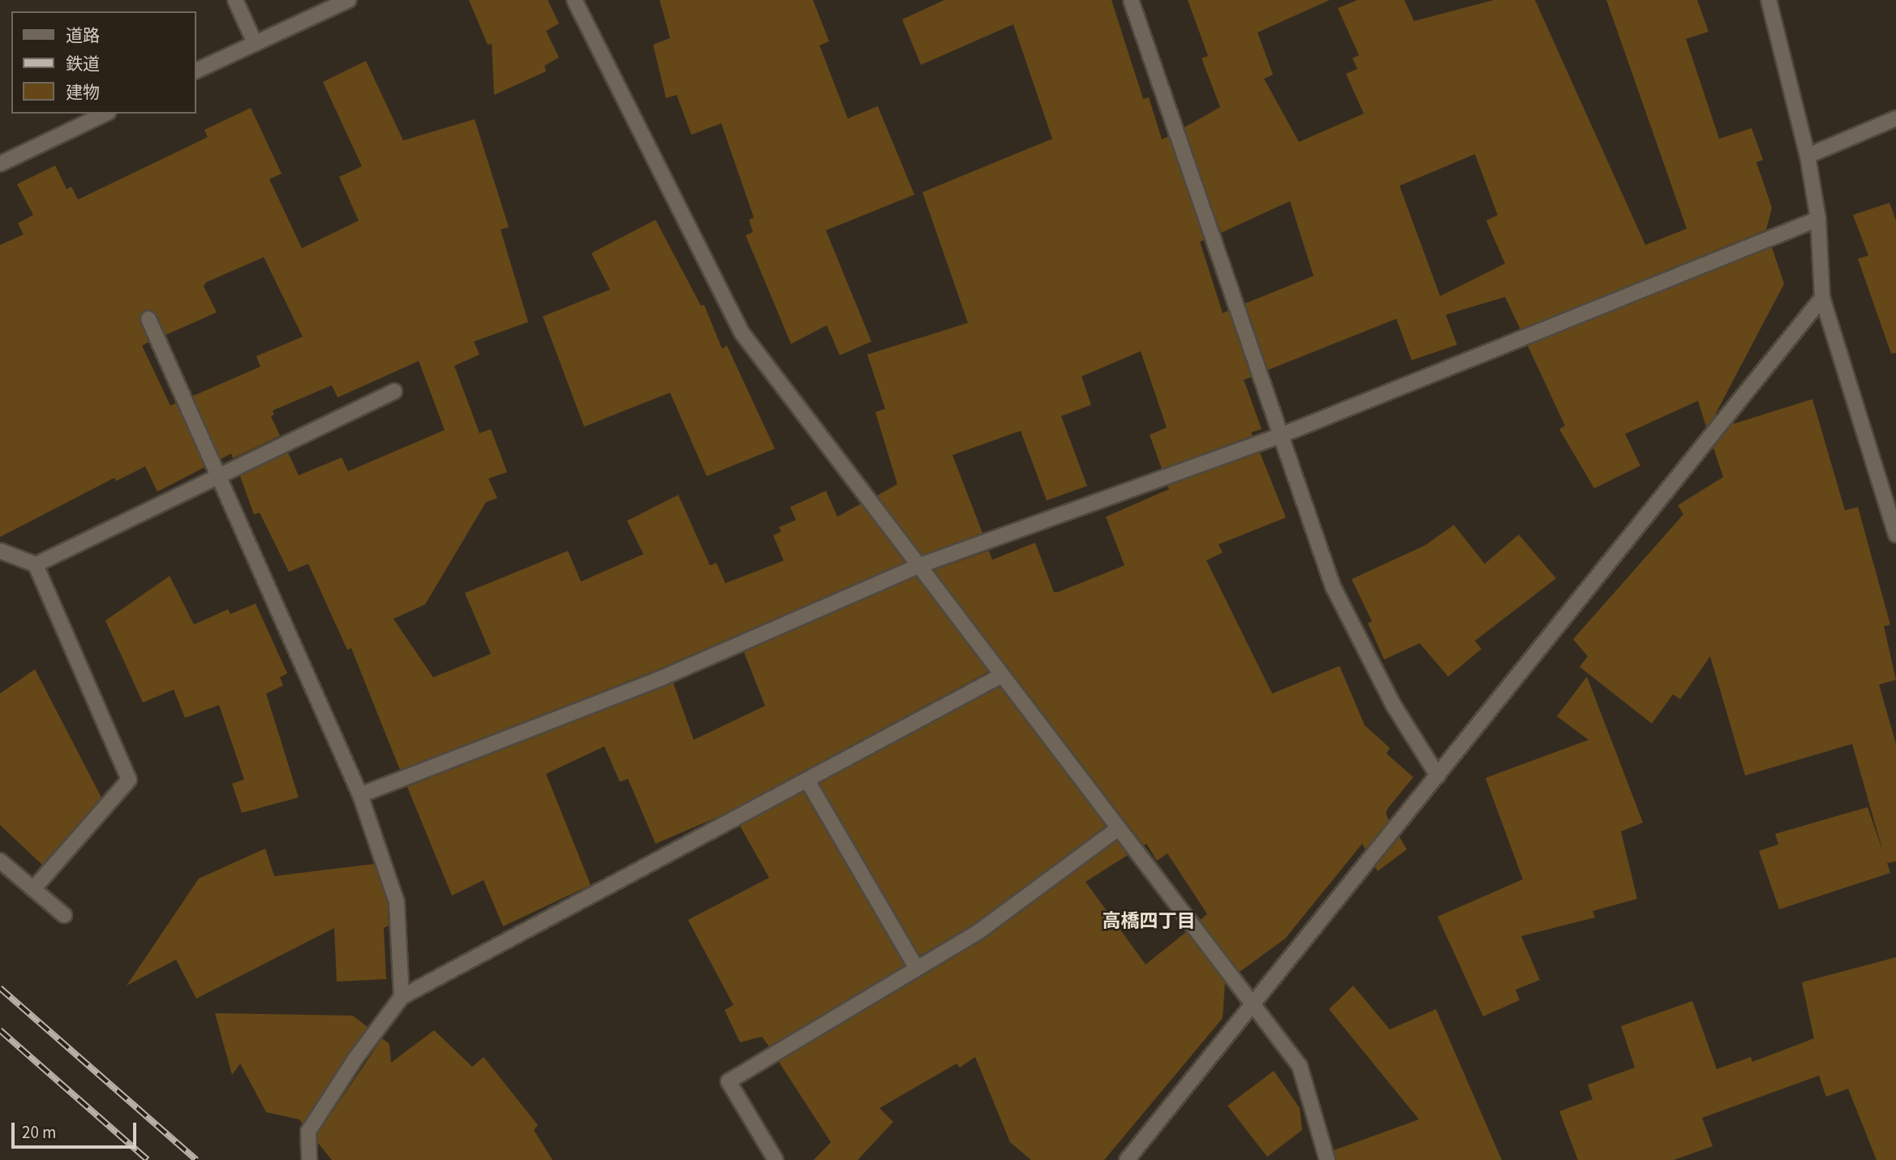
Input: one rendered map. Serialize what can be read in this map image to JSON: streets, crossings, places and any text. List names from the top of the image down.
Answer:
{
  "districts": ["高橋四丁目"],
  "legend": ["道路", "鉄道", "建物"],
  "scale_bar": "20 m"
}
